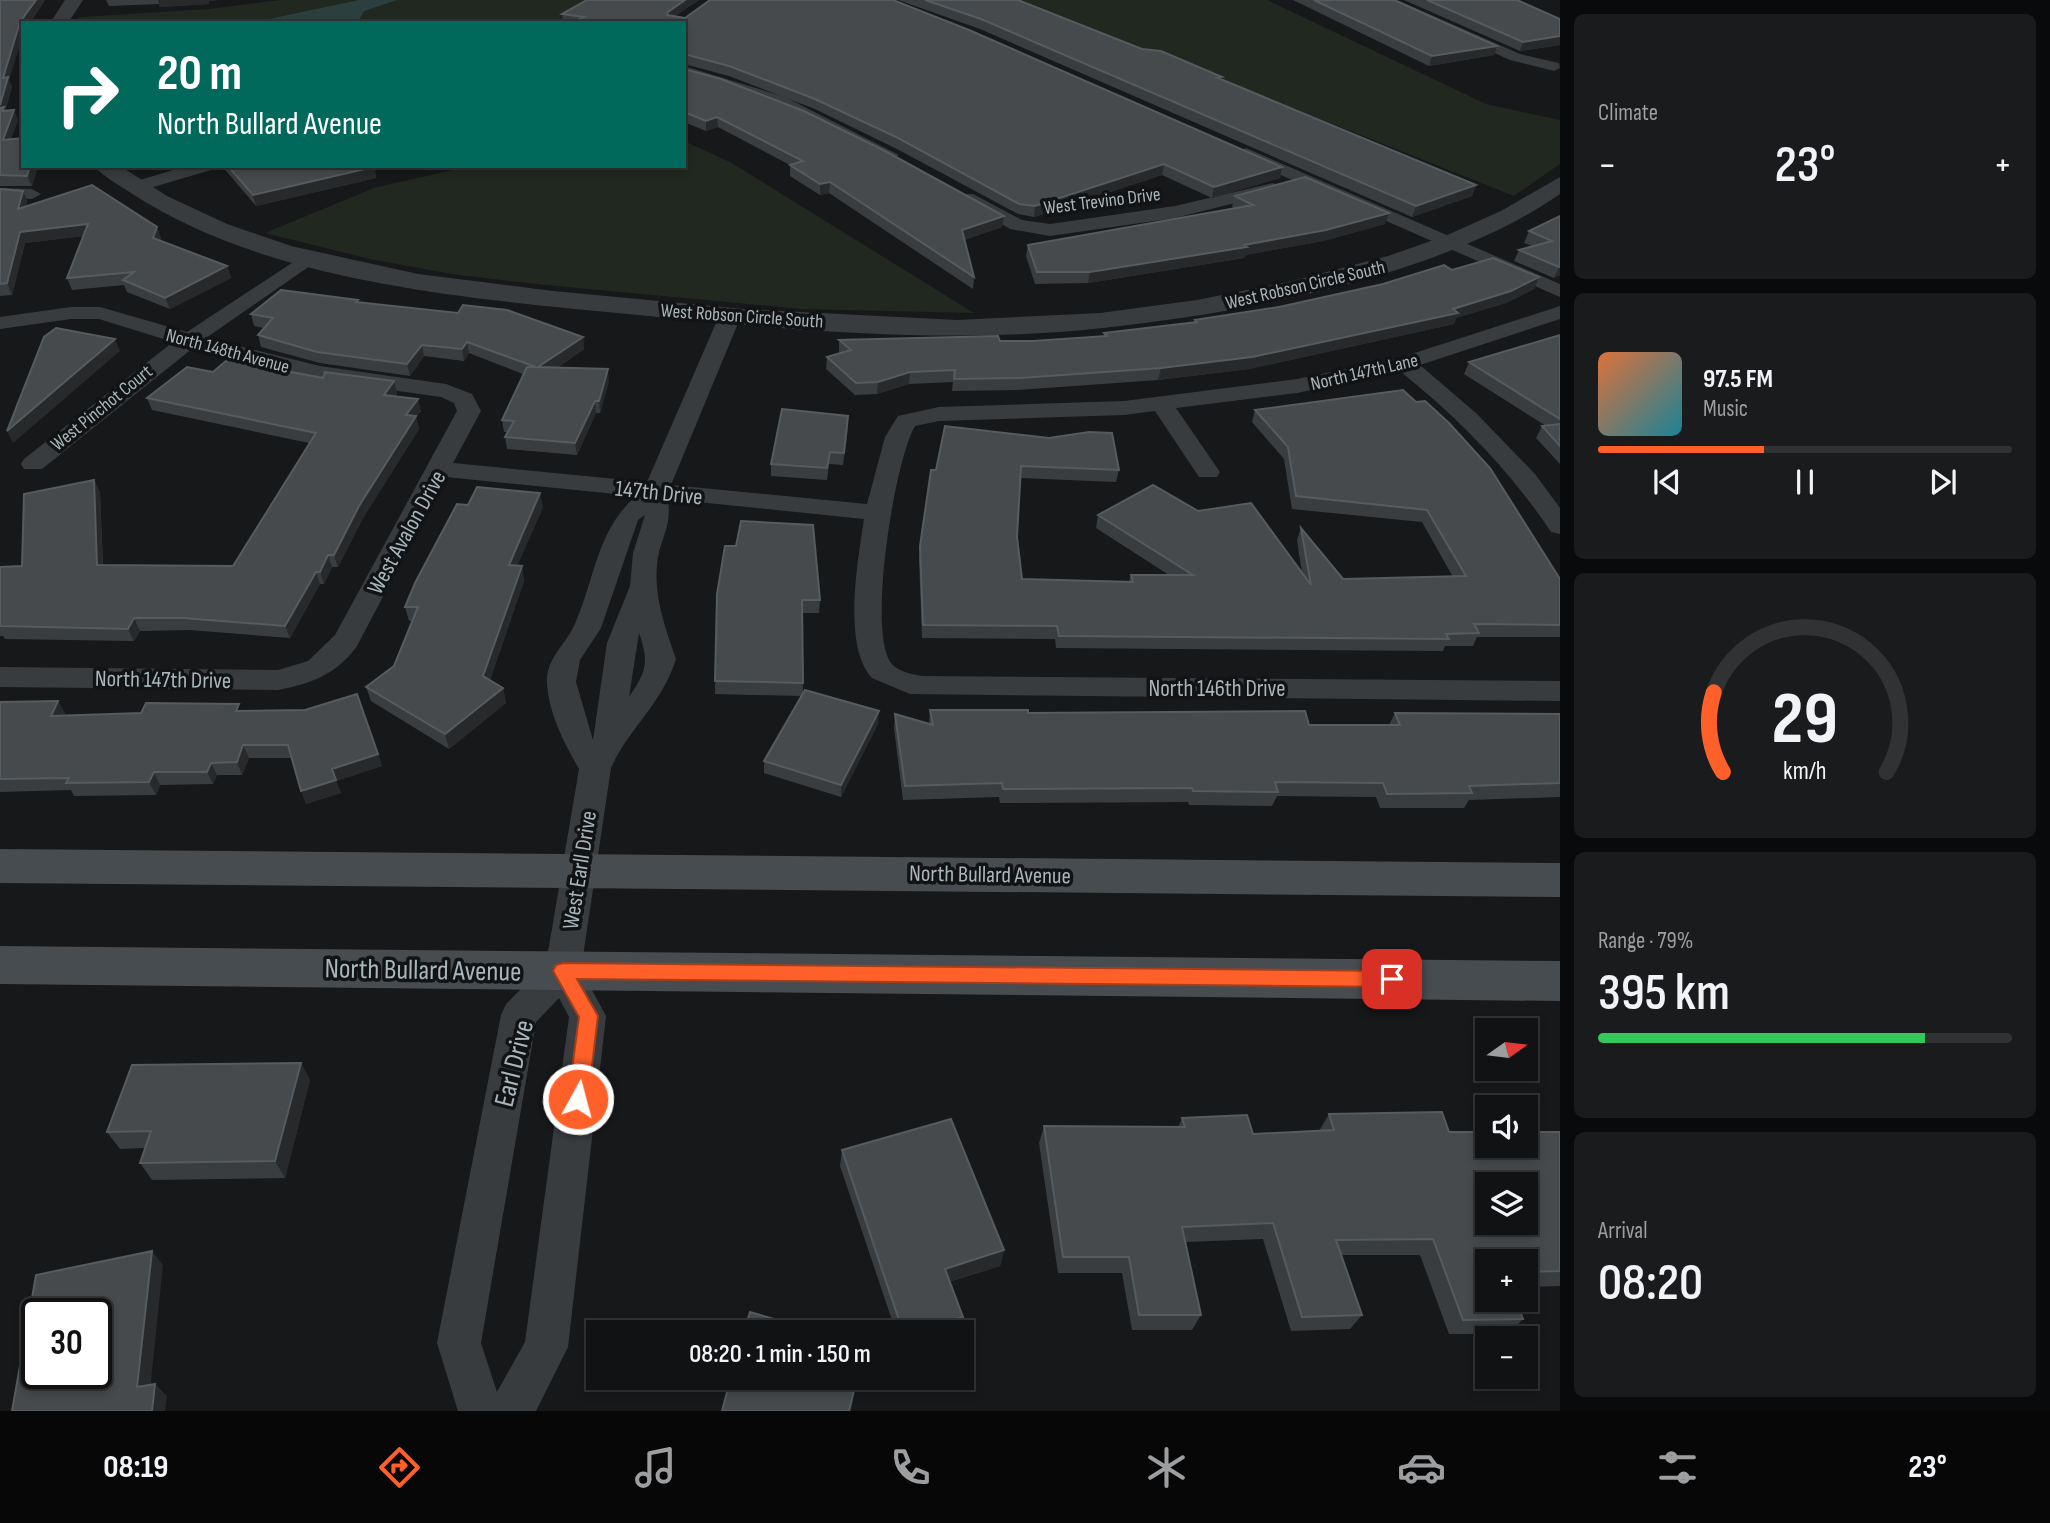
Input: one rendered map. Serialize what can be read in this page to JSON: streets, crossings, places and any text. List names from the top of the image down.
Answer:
{
  "streets": {
    "main road": ["North Bullard Avenue"],
    "street": [
      "West Trevino Drive",
      "West Robson Circle South",
      "North 148th Avenue",
      "North 147th Lane",
      "West Pinchot Court",
      "147th Drive",
      "West Avalon Drive",
      "North 147th Drive",
      "North 146th Drive",
      "West Earll Drive",
      "Earl Drive"
    ]
  },
  "crossings": [
    ["West Robson Circle South", "West Pinchot Court"],
    ["West Robson Circle South", "West Earll Drive"],
    ["North 148th Avenue", "West Pinchot Court"],
    ["North 148th Avenue", "West Avalon Drive"],
    ["North 147th Lane", "147th Drive"],
    ["North 147th Lane", "North 146th Drive"],
    ["147th Drive", "West Avalon Drive"],
    ["147th Drive", "North 146th Drive"],
    ["147th Drive", "West Earll Drive"],
    ["West Avalon Drive", "North 147th Drive"],
    ["West Earll Drive", "North Bullard Avenue"],
    ["West Earll Drive", "Earl Drive"],
    ["North Bullard Avenue", "Earl Drive"]
  ],
  "north": "right",
  "page": {
    "tile": [
      "Climate",
      ["Range · 79%", "395 km"],
      ["Arrival", "08:20"]
    ],
    "turn": ["20 m", "North Bullard Avenue"],
    "heat": ["−", "23°", "+"],
    "song": ["97.5 FM", "Music"],
    "map_buttons": ["+", "−"],
    "limit": "30",
    "trip": "08:20 · 1 min · 150 m",
    "tabs": ["08:19", "23°"],
    "gauge": ["29", "km/h"]
  }
}
